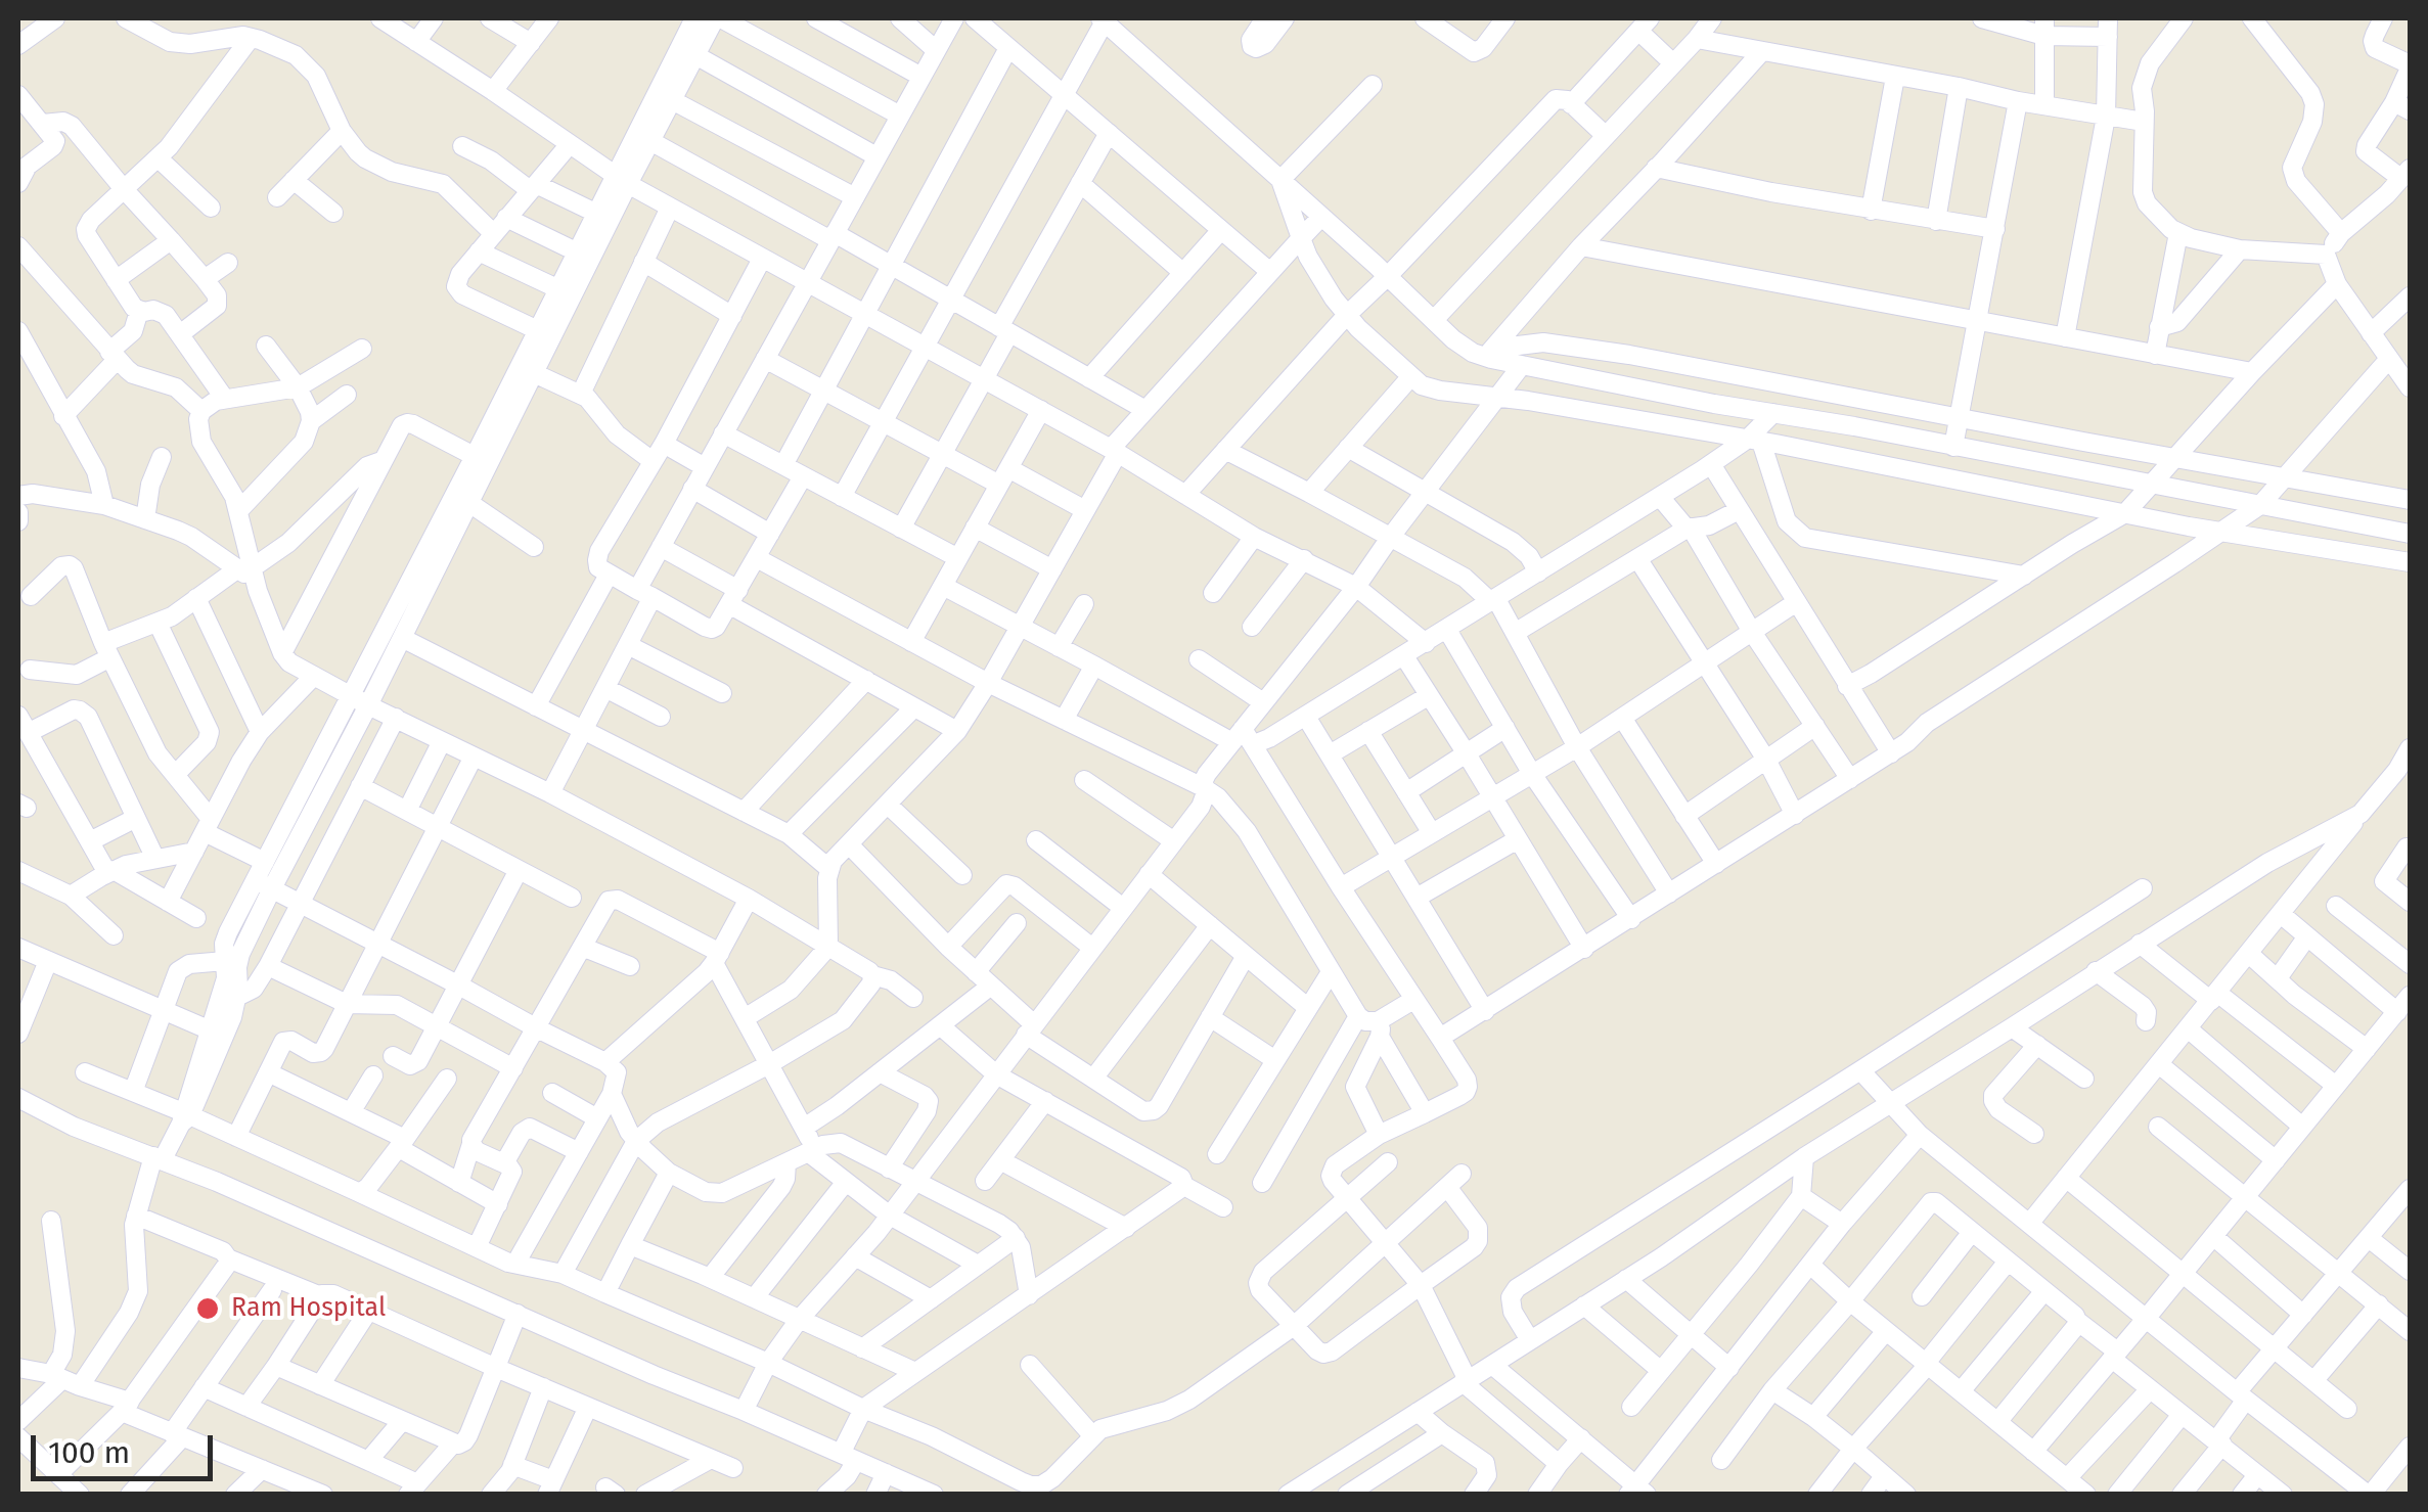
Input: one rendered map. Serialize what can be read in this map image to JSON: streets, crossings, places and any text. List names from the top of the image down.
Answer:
{
  "places": ["Ram Hospital"],
  "scale_bar": "100 m"
}
